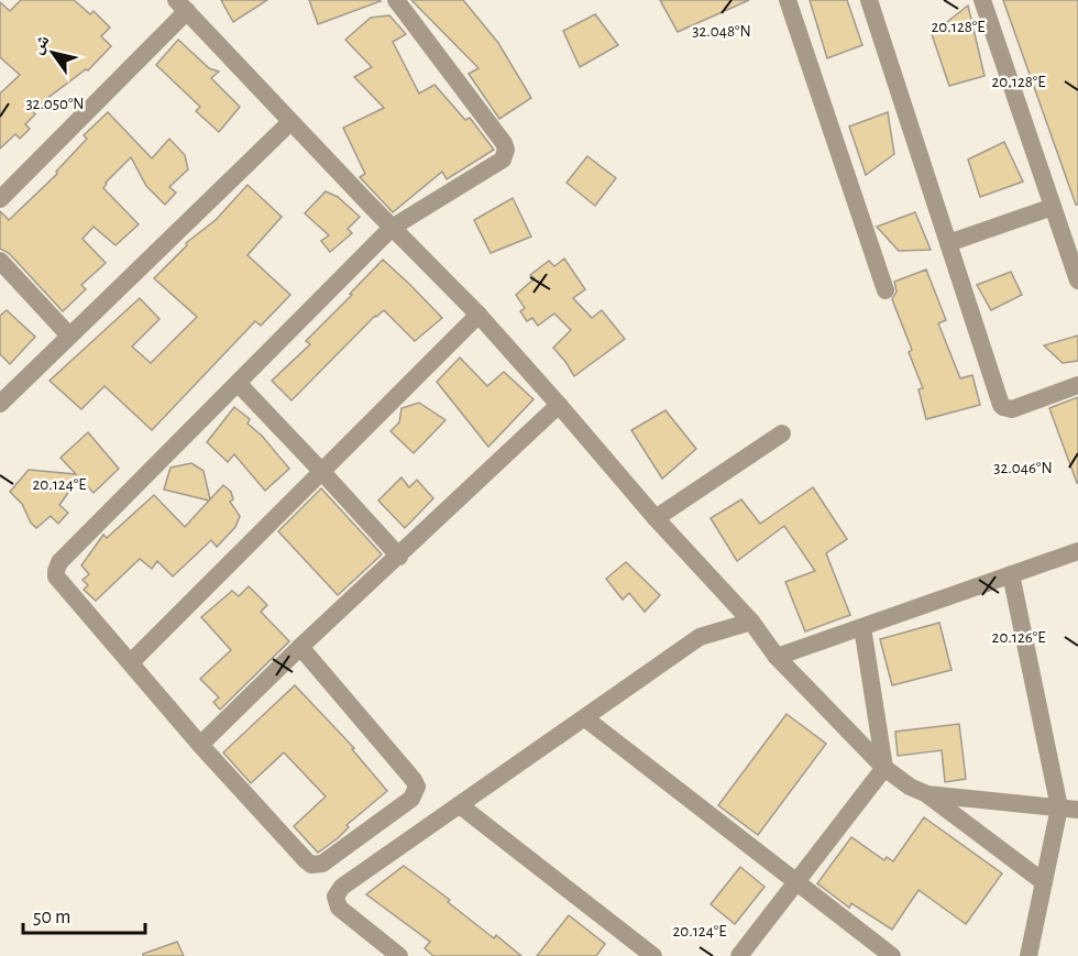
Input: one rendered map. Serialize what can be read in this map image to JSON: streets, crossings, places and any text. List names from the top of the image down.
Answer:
{
  "scale_bar": "50 m",
  "north": "top left",
  "coordinates": [
    "20.128°E",
    "32.048°N",
    "32.050°N",
    "32.046°N",
    "20.124°E",
    "20.126°E"
  ]
}
